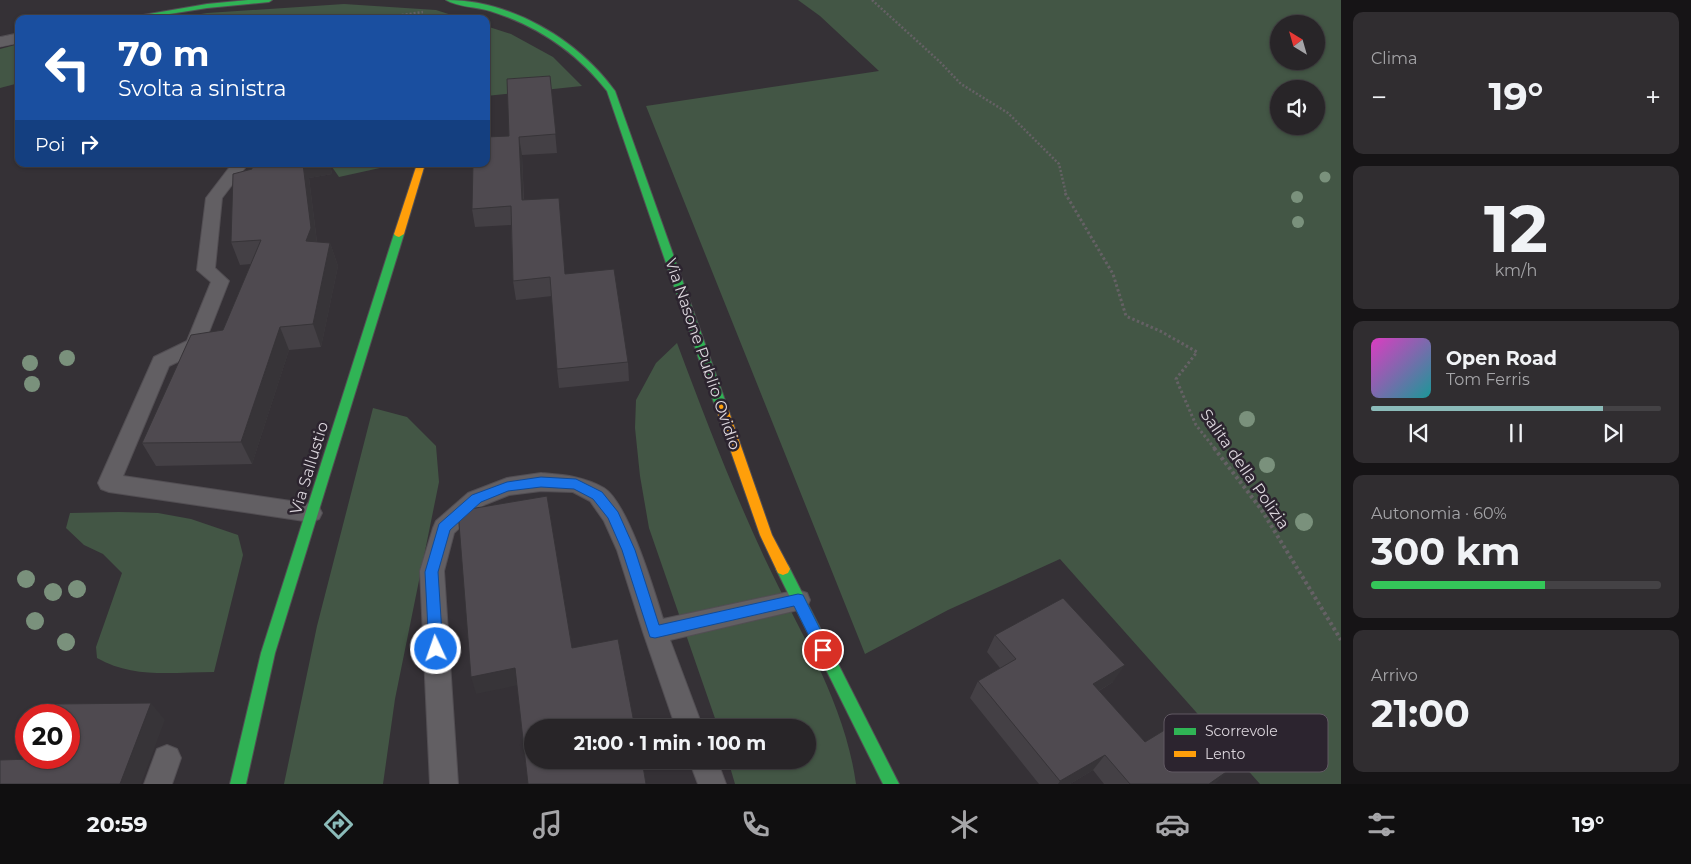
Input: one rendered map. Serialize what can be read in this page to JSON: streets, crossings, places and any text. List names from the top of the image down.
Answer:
{
  "streets": {
    "street": ["Via Nasone Publio Ovidio", "Via Sallustio"],
    "path": ["Salita della Polizia"]
  },
  "legend": ["Scorrevole", "Lento"],
  "north": "top left",
  "page": {
    "tile": [
      "Clima",
      ["12", "km/h"],
      ["Autonomia · 60%", "300 km"],
      ["Arrivo", "21:00"]
    ],
    "turn": ["70 m", "Svolta a sinistra"],
    "heat": ["−", "19°", "+"],
    "then": "Poi",
    "song": ["Open Road", "Tom Ferris"],
    "limit": "20",
    "trip": "21:00 · 1 min · 100 m",
    "tabs": ["20:59", "19°"]
  }
}
